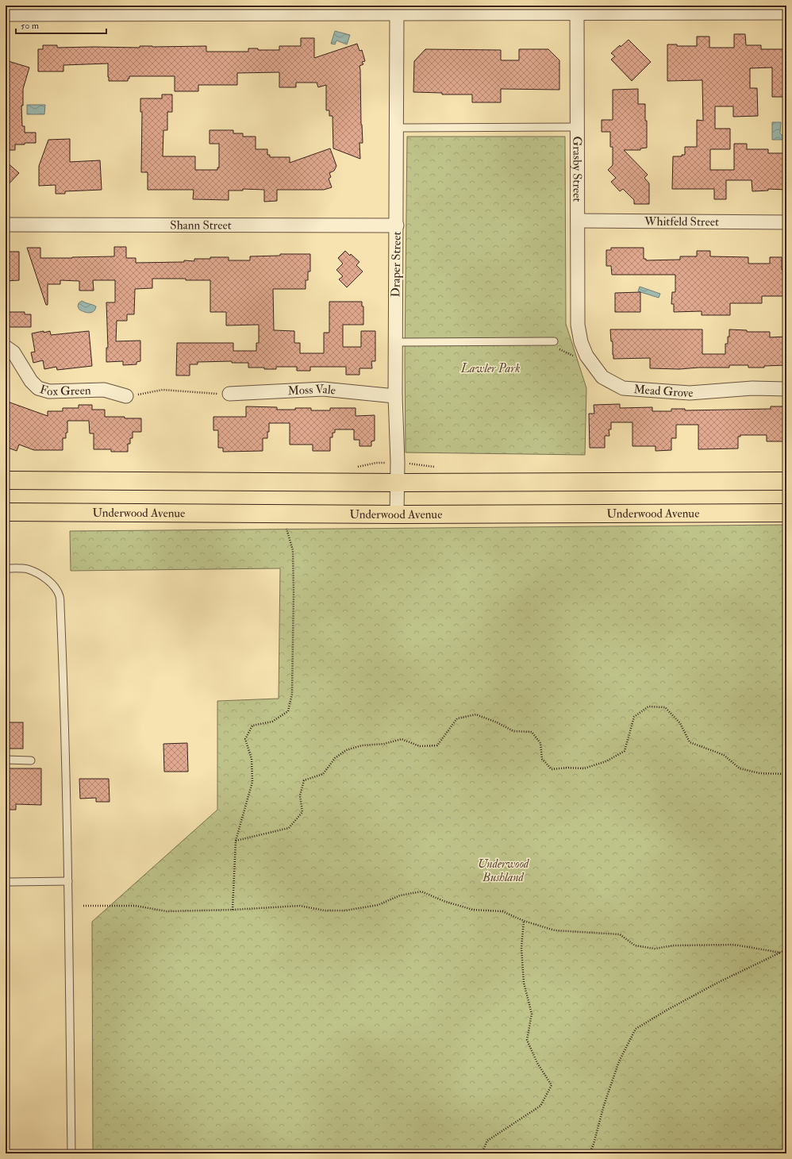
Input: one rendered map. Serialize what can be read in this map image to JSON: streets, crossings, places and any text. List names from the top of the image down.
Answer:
{
  "streets": {
    "main road": ["Underwood Avenue"],
    "street": [
      "Grasby Street",
      "Whitfeld Street",
      "Shann Street",
      "Draper Street",
      "Fox Green",
      "Mead Grove",
      "Moss Vale"
    ]
  },
  "crossings": [
    ["Grasby Street", "Whitfeld Street"],
    ["Grasby Street", "Mead Grove"],
    ["Shann Street", "Draper Street"],
    ["Draper Street", "Moss Vale"],
    ["Draper Street", "Underwood Avenue"]
  ],
  "parks": ["Lawler Park", "Underwood Bushland"],
  "scale_bar": "50 m"
}
